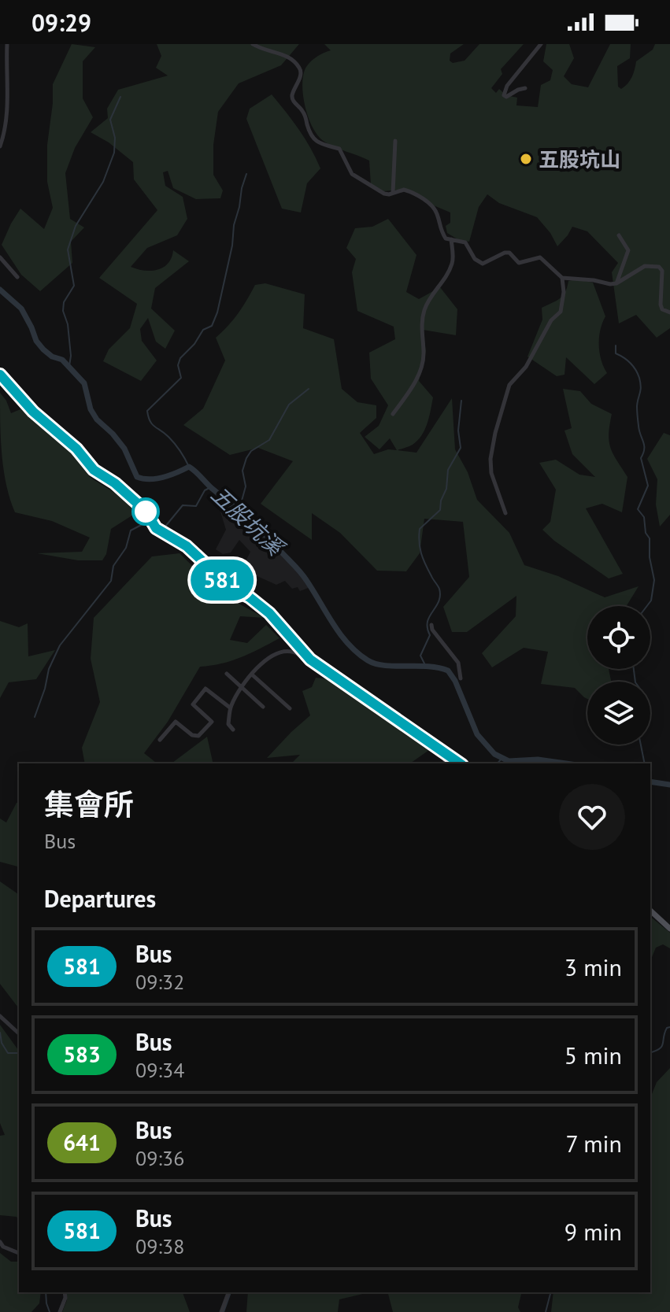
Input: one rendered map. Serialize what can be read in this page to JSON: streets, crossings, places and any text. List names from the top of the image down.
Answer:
{
  "water": ["五股坑溪"],
  "places": ["五股坑山"],
  "lines": ["bus line 581"],
  "page": {
    "status": "09:29",
    "on_map": "581",
    "heading": [
      ["集會所", "Bus"],
      "Departures"
    ],
    "list": [
      {
        "mark": "581",
        "name": "Bus",
        "note": "09:32",
        "value": "3 min"
      },
      {
        "mark": "583",
        "name": "Bus",
        "note": "09:34",
        "value": "5 min"
      },
      {
        "mark": "641",
        "name": "Bus",
        "note": "09:36",
        "value": "7 min"
      },
      {
        "mark": "581",
        "name": "Bus",
        "note": "09:38",
        "value": "9 min"
      }
    ]
  }
}
